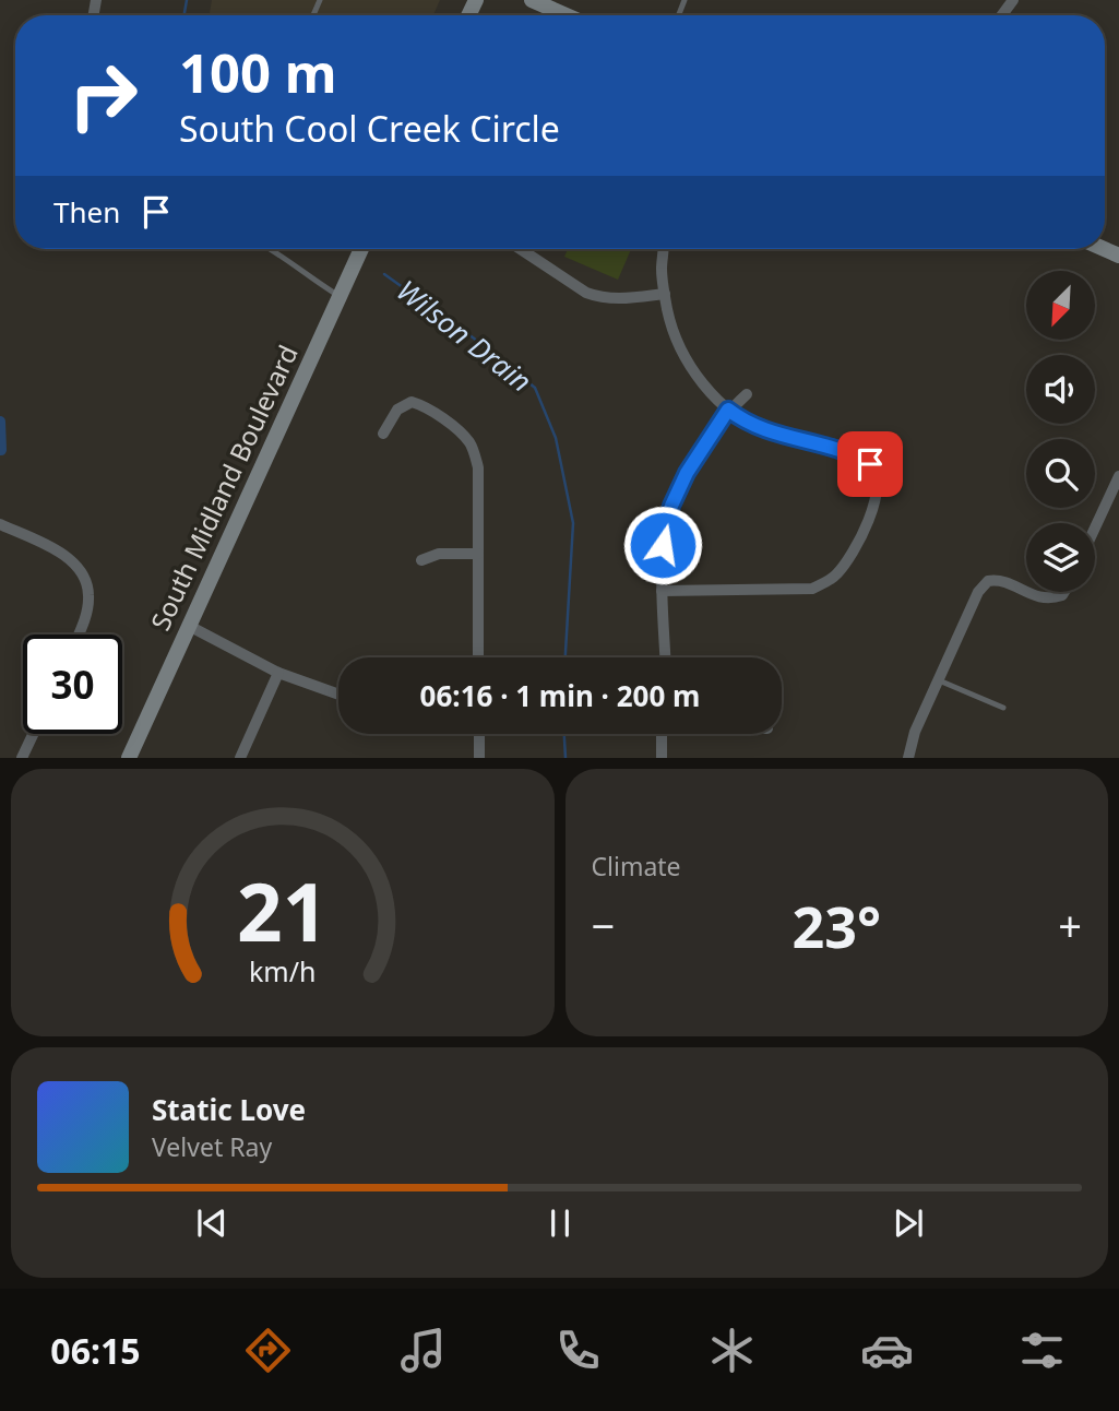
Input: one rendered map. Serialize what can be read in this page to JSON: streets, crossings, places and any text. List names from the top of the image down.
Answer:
{
  "streets": {
    "main road": ["South Midland Boulevard"]
  },
  "water": ["Wilson Drain"],
  "north": "bottom left",
  "page": {
    "turn": ["100 m", "South Cool Creek Circle"],
    "then": "Then",
    "limit": "30",
    "trip": "06:16 · 1 min · 200 m",
    "tile": "Climate",
    "heat": ["−", "23°", "+"],
    "song": ["Static Love", "Velvet Ray"],
    "tabs": "06:15",
    "gauge": ["21", "km/h"]
  }
}
